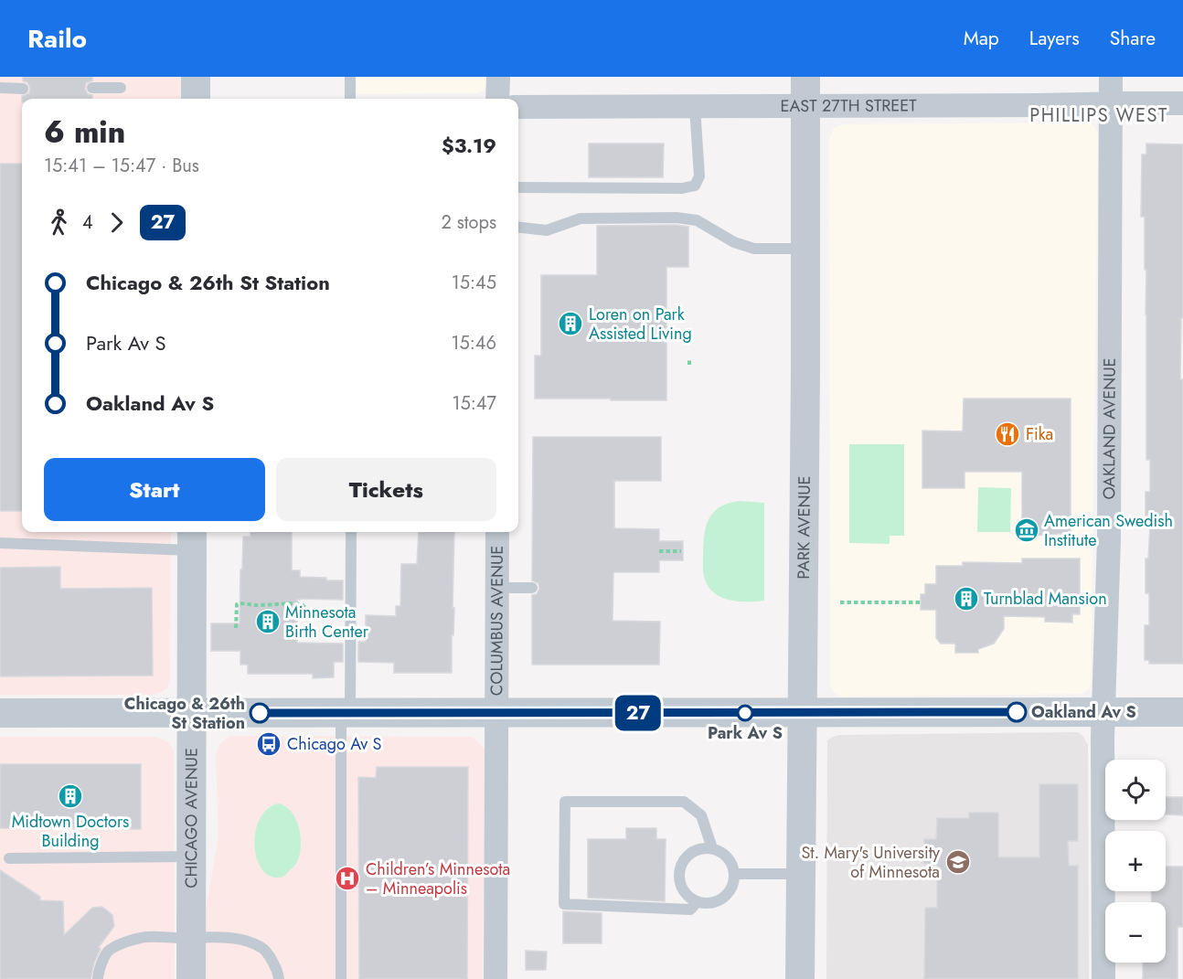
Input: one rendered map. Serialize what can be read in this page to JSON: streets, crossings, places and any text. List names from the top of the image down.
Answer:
{
  "streets": {
    "street": [
      "EAST 27TH STREET",
      "OAKLAND AVENUE",
      "PARK AVENUE",
      "COLUMBUS AVENUE",
      "CHICAGO AVENUE"
    ]
  },
  "crossings": [
    ["EAST 27TH STREET", "OAKLAND AVENUE"],
    ["EAST 27TH STREET", "PARK AVENUE"]
  ],
  "districts": ["PHILLIPS WEST"],
  "places": {
    "building": [
      "Loren on Park Assisted Living",
      "Turnblad Mansion",
      "Minnesota Birth Center",
      "Midtown Doctors Building"
    ],
    "restaurant": ["Fika"],
    "museum": ["American Swedish Institute"],
    "other": ["Oakland Av S", "Chicago & 26th St Station", "Park Av S"],
    "bus stop": ["Chicago Av S"],
    "school or university": ["St. Mary's University of Minnesota"],
    "hospital": ["Children’s Minnesota – Minneapolis"]
  },
  "lines": ["bus line 27"],
  "page": {
    "header": "Railo",
    "nav": ["Map", "Layers", "Share"],
    "on_map": "27",
    "heading": ["6 min", "15:41 – 15:47 · Bus", "$3.19"],
    "legs": ["4", "27", "2 stops"],
    "list": [
      {
        "name": "Chicago & 26th St Station",
        "value": "15:45"
      },
      {
        "name": "Park Av S",
        "value": "15:46"
      },
      {
        "name": "Oakland Av S",
        "value": "15:47"
      }
    ],
    "buttons": ["Start", "Tickets"],
    "map_buttons": ["+", "−"]
  }
}
